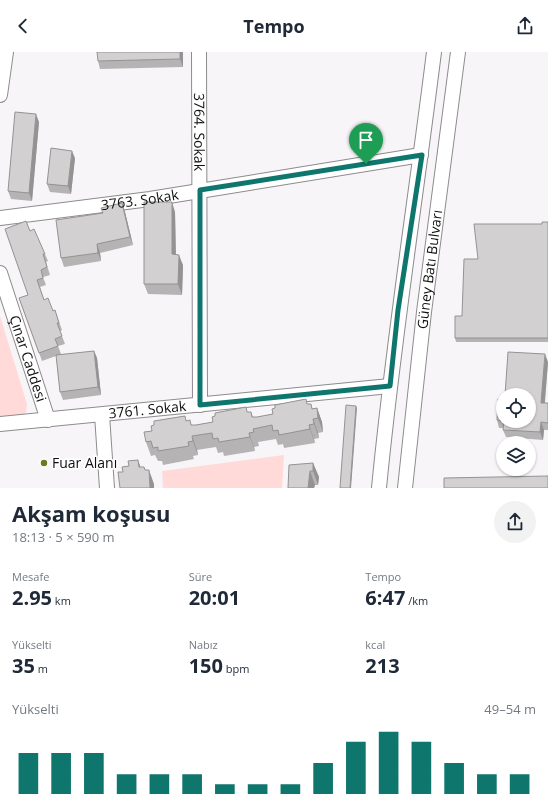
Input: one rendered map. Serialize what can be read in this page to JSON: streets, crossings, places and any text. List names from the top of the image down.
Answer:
{
  "streets": {
    "street": [
      "3764. Sokak",
      "3763. Sokak",
      "Güney Batı Bulvarı",
      "Çınar Caddesi",
      "3761. Sokak"
    ]
  },
  "crossings": [
    ["3764. Sokak", "3763. Sokak"],
    ["3764. Sokak", "3761. Sokak"],
    ["3763. Sokak", "Güney Batı Bulvarı"],
    ["Güney Batı Bulvarı", "3761. Sokak"],
    ["Çınar Caddesi", "3761. Sokak"]
  ],
  "places": ["Fuar Alanı"],
  "page": {
    "header": "Tempo",
    "heading": ["Akşam koşusu", "18:13 · 5 × 590 m"],
    "stats": [
      ["Mesafe", "2.95 km"],
      ["Süre", "20:01"],
      ["Tempo", "6:47 /km"],
      ["Yükselti", "35 m"],
      ["Nabız", "150 bpm"],
      ["kcal", "213"]
    ],
    "chart": ["Yükselti", "49–54 m"]
  }
}
